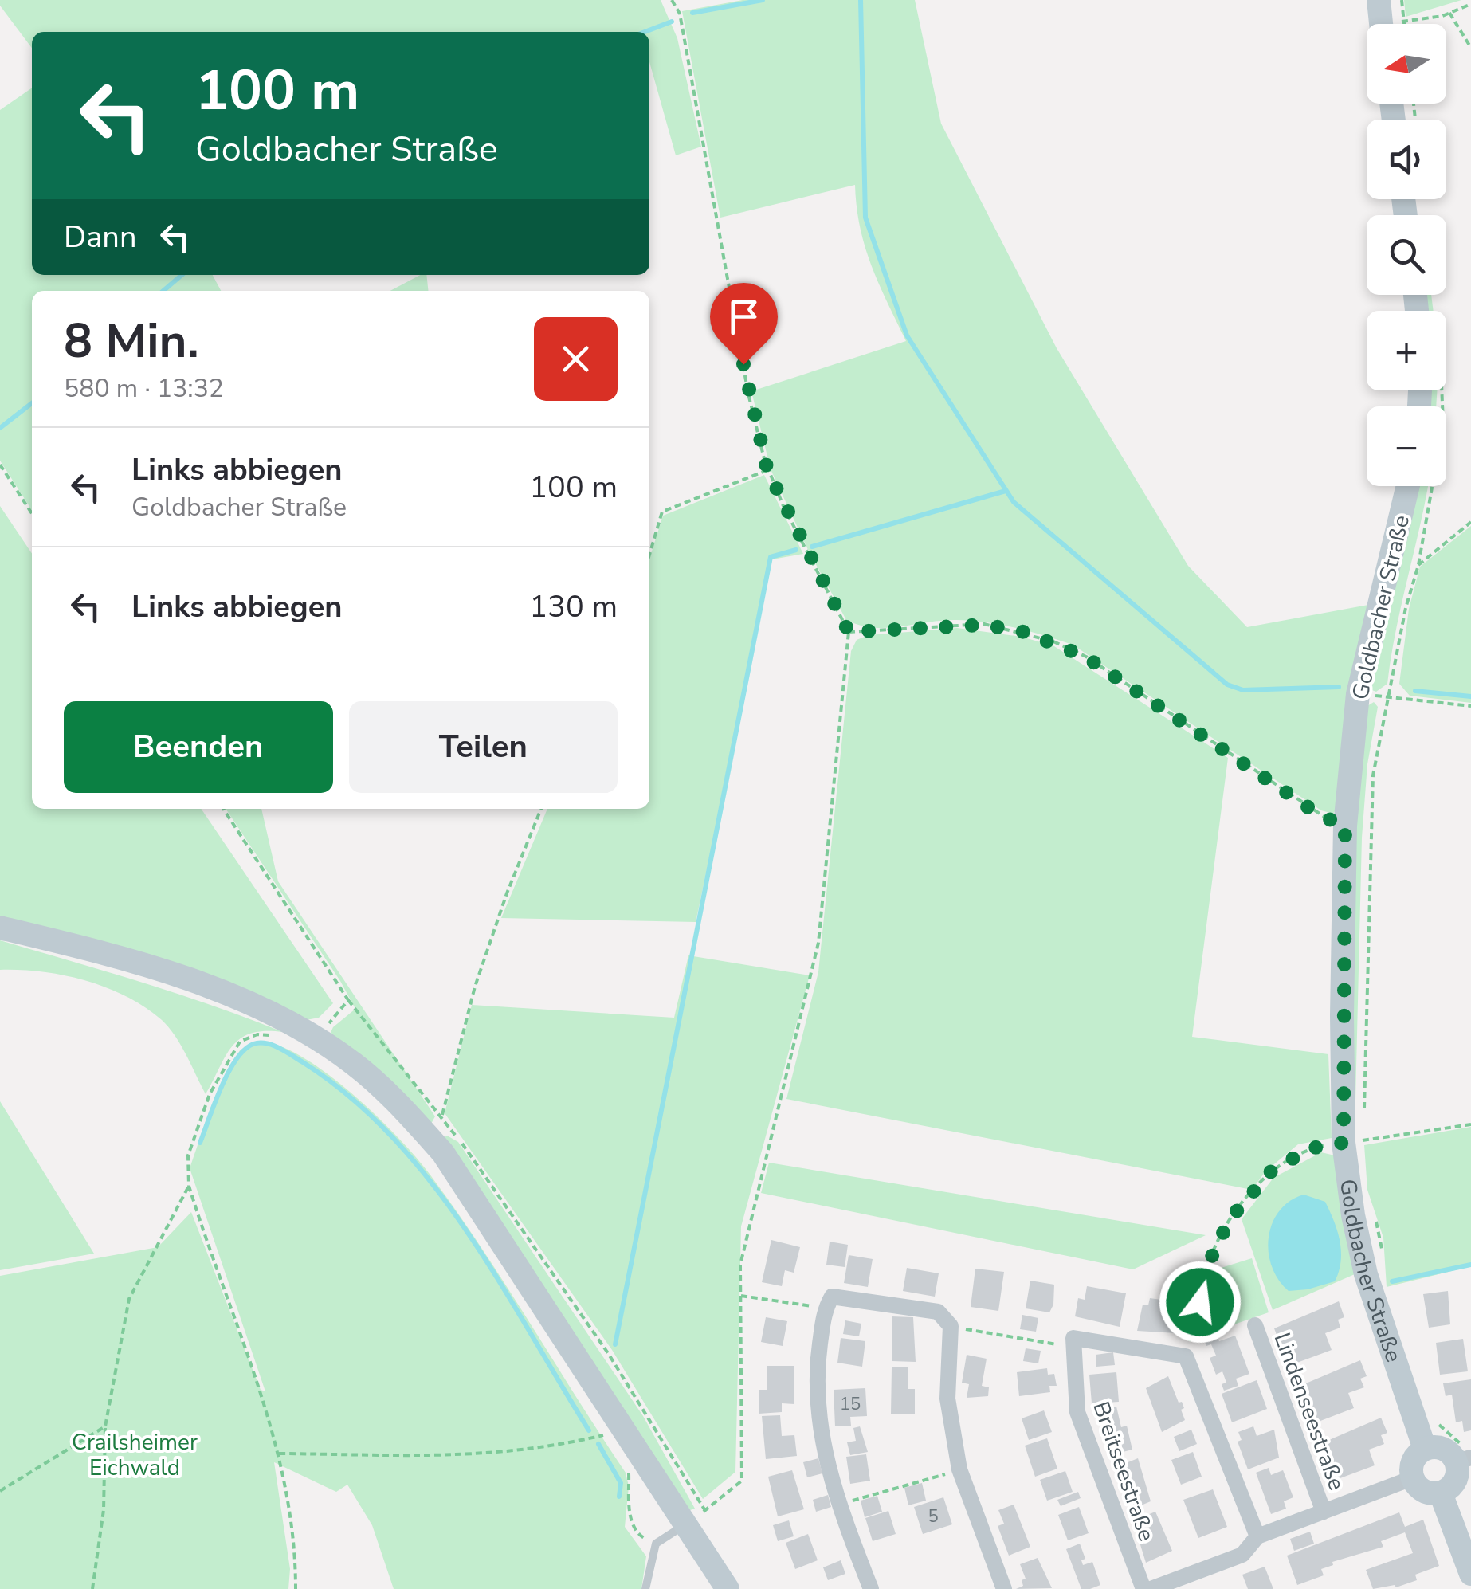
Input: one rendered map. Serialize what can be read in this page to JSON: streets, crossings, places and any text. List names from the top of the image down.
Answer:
{
  "streets": {
    "street": ["Goldbacher Straße", "Lindenseestraße", "Breitseestraße"]
  },
  "parks": ["Crailsheimer Eichwald"],
  "house_numbers": ["15", "5"],
  "north": "left",
  "page": {
    "map_buttons": ["+", "−"],
    "turn": ["100 m", "Goldbacher Straße"],
    "then": "Dann",
    "heading": ["8 Min.", "580 m · 13:32"],
    "list": [
      {
        "name": "Links abbiegen",
        "note": "Goldbacher Straße",
        "value": "100 m"
      },
      {
        "name": "Links abbiegen",
        "value": "130 m"
      }
    ],
    "buttons": ["Beenden", "Teilen"]
  }
}
